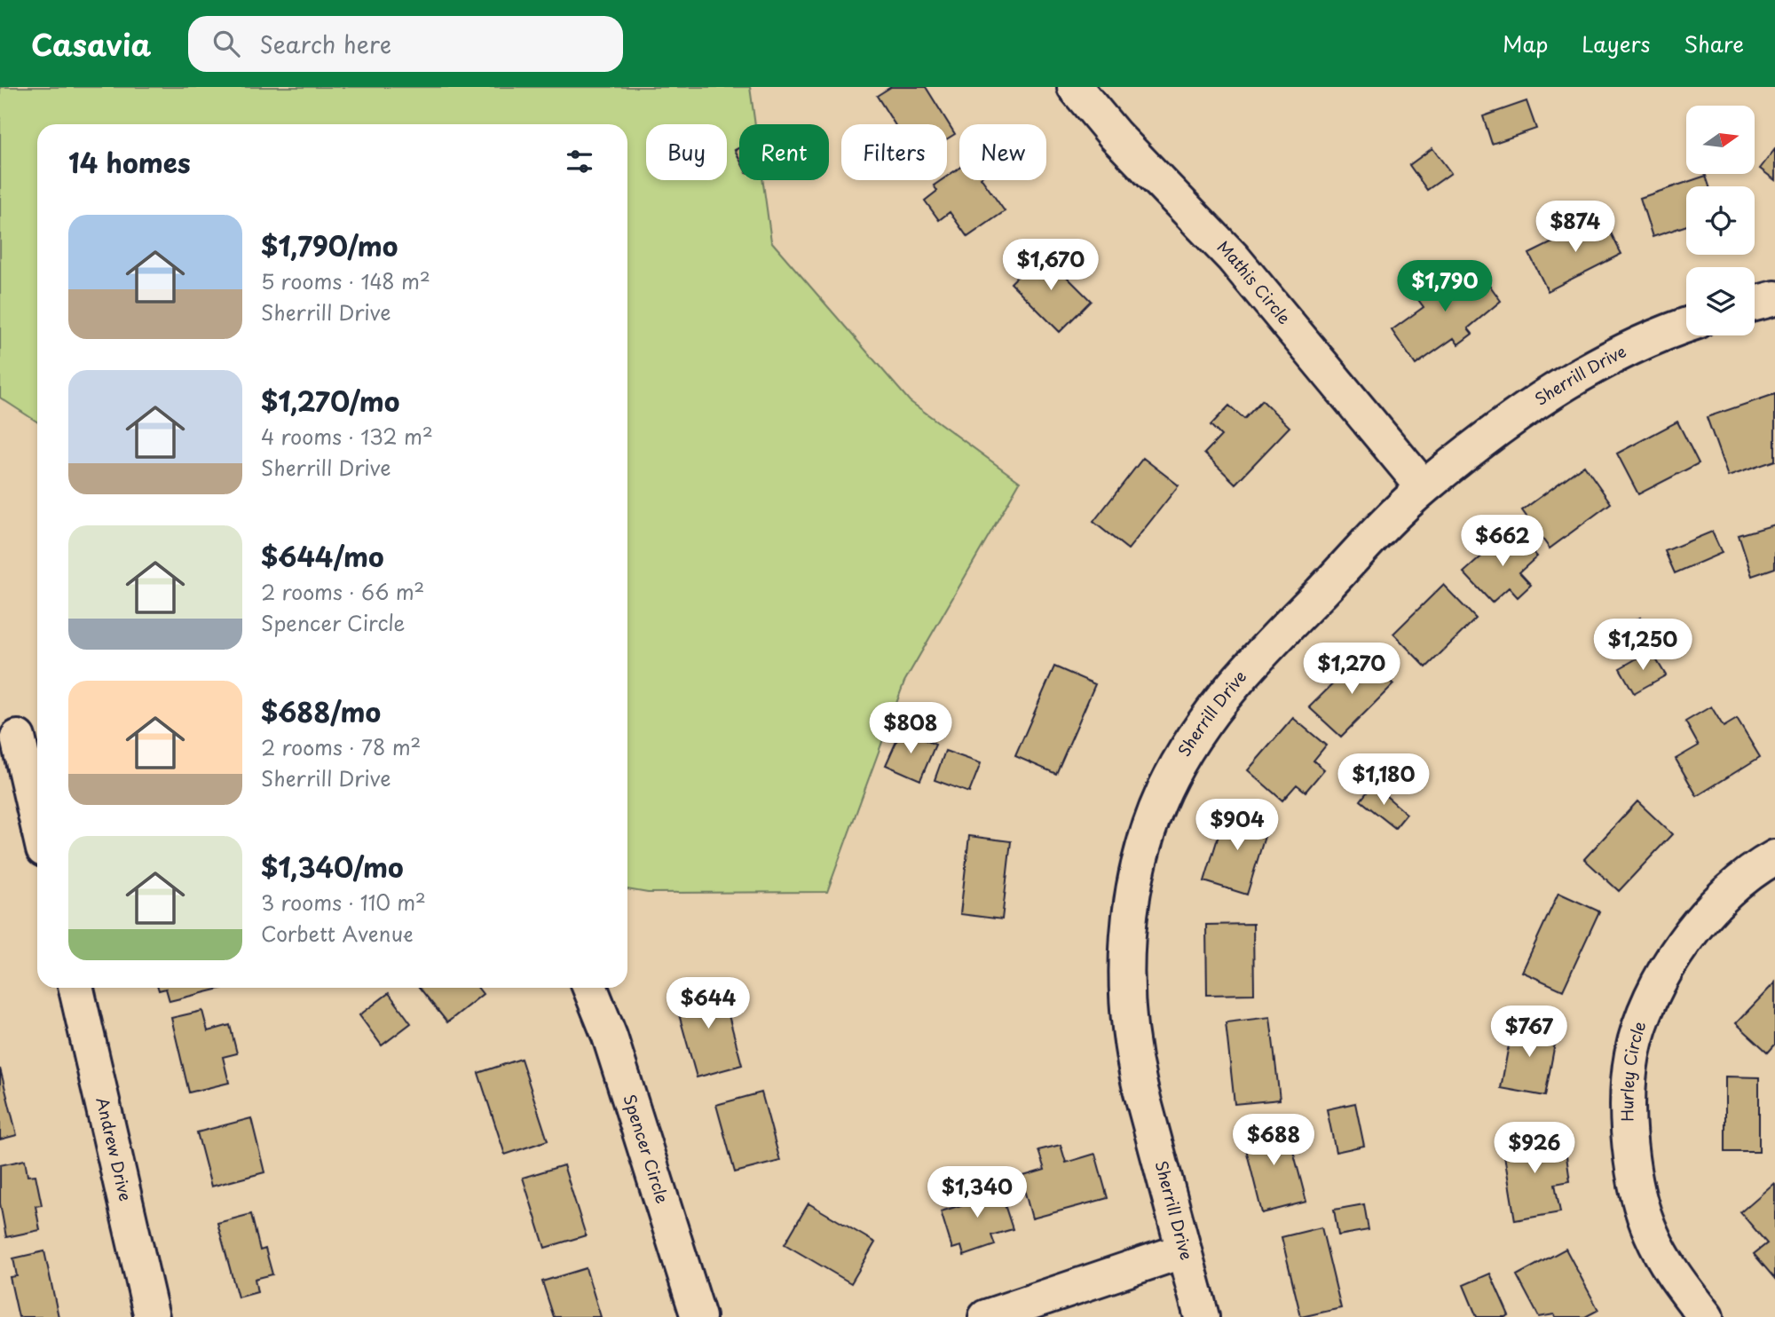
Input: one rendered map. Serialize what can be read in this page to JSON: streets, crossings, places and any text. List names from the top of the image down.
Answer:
{
  "streets": {
    "street": [
      "Mathis Circle",
      "Sherrill Drive",
      "Hurley Circle",
      "Spencer Circle",
      "Andrew Drive"
    ]
  },
  "crossings": [
    ["Mathis Circle", "Sherrill Drive"]
  ],
  "north": "right",
  "page": {
    "header": "Casavia",
    "search": "Search here",
    "nav": ["Map", "Layers", "Share"],
    "chip": [
      "Buy",
      "Rent",
      "Filters",
      "New"
    ],
    "heading": "14 homes",
    "list": [
      {
        "name": "$1,790/mo",
        "note": "5 rooms · 148 m² · Sherrill Drive"
      },
      {
        "name": "$1,270/mo",
        "note": "4 rooms · 132 m² · Sherrill Drive"
      },
      {
        "name": "$644/mo",
        "note": "2 rooms · 66 m² · Spencer Circle"
      },
      {
        "name": "$688/mo",
        "note": "2 rooms · 78 m² · Sherrill Drive"
      },
      {
        "name": "$1,340/mo",
        "note": "3 rooms · 110 m² · Corbett Avenue"
      }
    ],
    "price": [
      "$874",
      "$1,670",
      "$1,790",
      "$662",
      "$1,250",
      "$1,270",
      "$808",
      "$1,180",
      "$904",
      "$644",
      "$767",
      "$688",
      "$926",
      "$1,340"
    ]
  }
}
